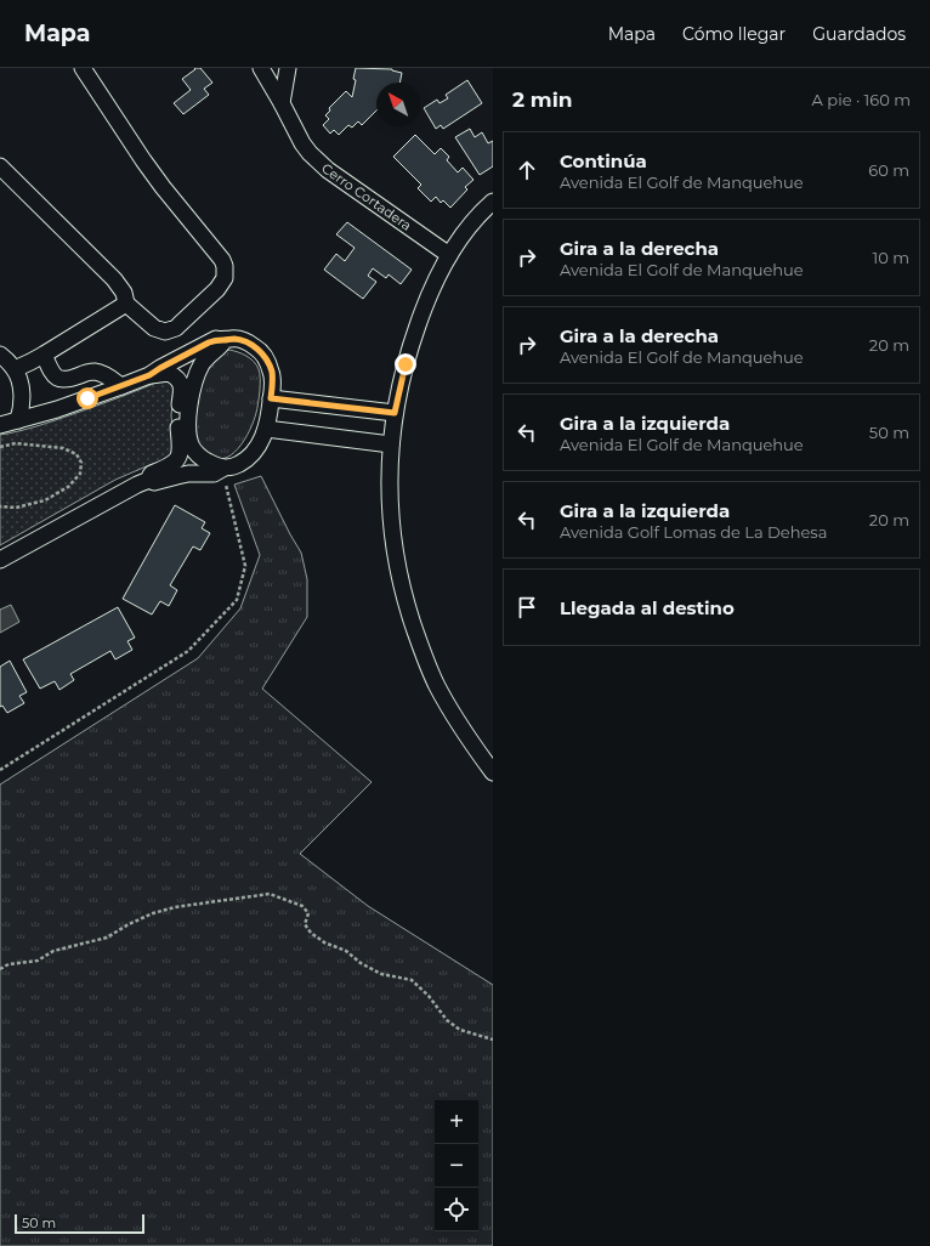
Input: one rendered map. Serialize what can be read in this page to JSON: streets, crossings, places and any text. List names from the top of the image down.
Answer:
{
  "streets": {
    "street": ["Cerro Cortadera"]
  },
  "scale_bar": "50 m",
  "north": "top left",
  "page": {
    "header": "Mapa",
    "nav": ["Mapa", "Cómo llegar", "Guardados"],
    "heading": ["2 min", "A pie · 160 m"],
    "list": [
      ["Continúa", "Avenida El Golf de Manquehue", "60 m"],
      ["Gira a la derecha", "Avenida El Golf de Manquehue", "10 m"],
      ["Gira a la derecha", "Avenida El Golf de Manquehue", "20 m"],
      ["Gira a la izquierda", "Avenida El Golf de Manquehue", "50 m"],
      ["Gira a la izquierda", "Avenida Golf Lomas de La Dehesa", "20 m"],
      "Llegada al destino"
    ],
    "map_buttons": ["+", "−"],
    "scale": "50 m"
  }
}
